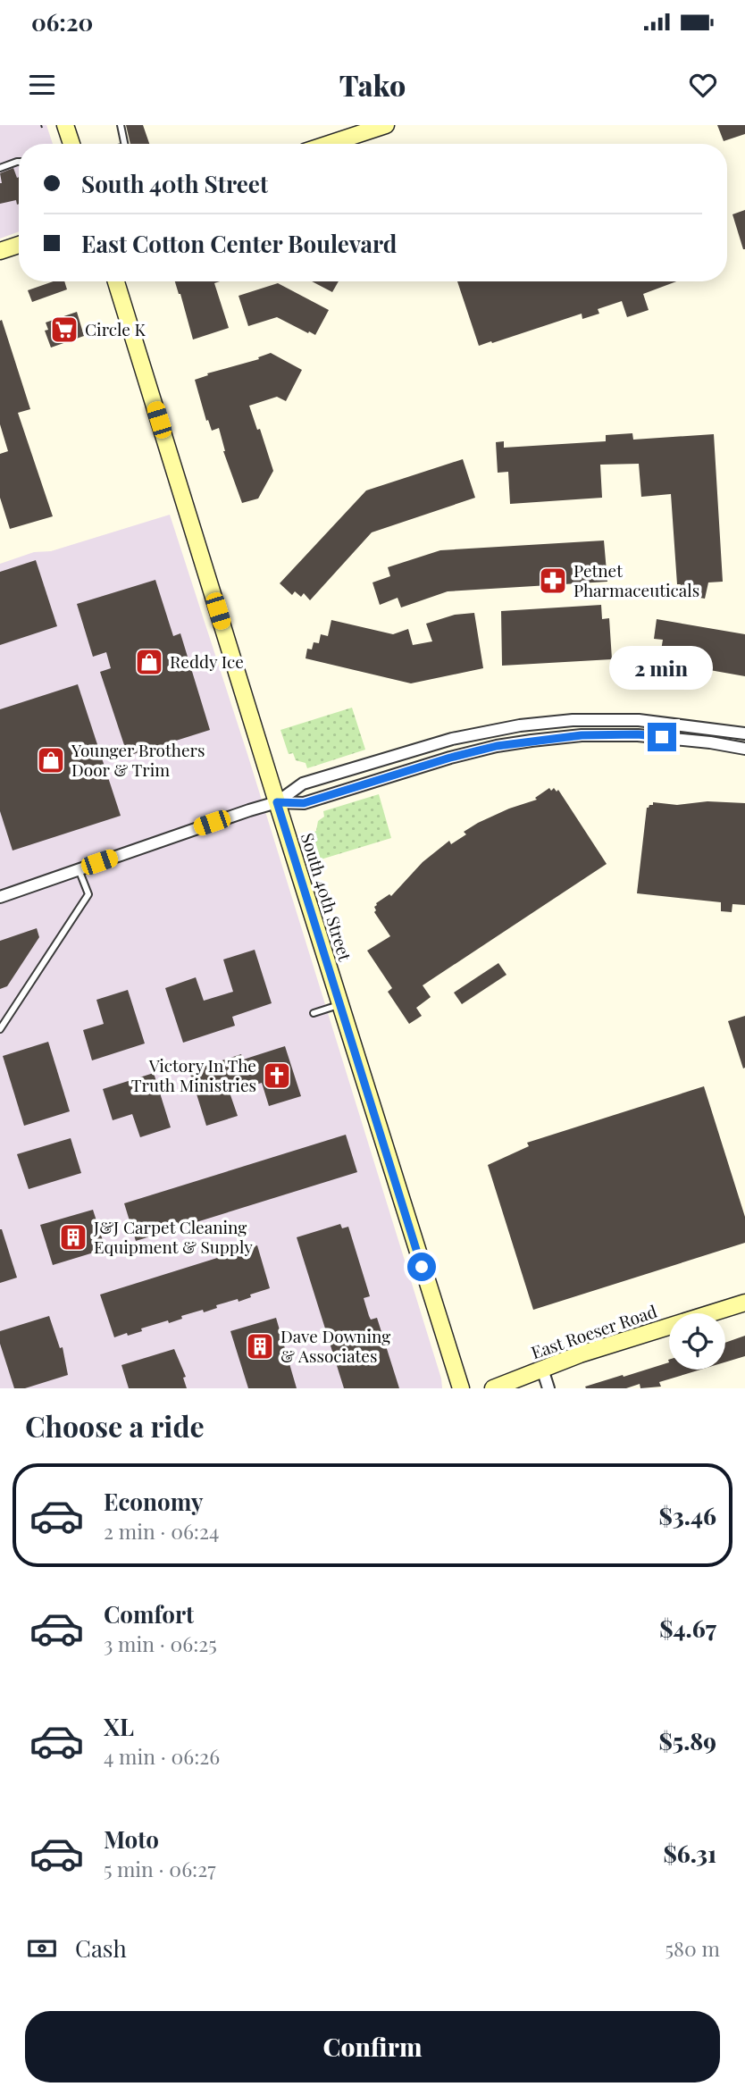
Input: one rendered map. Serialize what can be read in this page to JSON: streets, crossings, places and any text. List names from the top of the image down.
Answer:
{
  "streets": {
    "main road": ["South 40th Street", "East Roeser Road"]
  },
  "places": {
    "supermarket": ["Circle K"],
    "pharmacy": ["Petnet Pharmaceuticals"],
    "shop": ["Reddy Ice", "Younger Brothers Door & Trim"],
    "church": ["Victory In The Truth Ministries"],
    "building": ["J&J Carpet Cleaning Equipment & Supply", "Dave Downing & Associates"]
  },
  "page": {
    "status": "06:20",
    "header": "Tako",
    "banner": ["South 40th Street", "East Cotton Center Boulevard"],
    "bubble": "2 min",
    "heading": "Choose a ride",
    "list": [
      {
        "name": "Economy",
        "note": "2 min · 06:24",
        "value": "$3.46"
      },
      {
        "name": "Comfort",
        "note": "3 min · 06:25",
        "value": "$4.67"
      },
      {
        "name": "XL",
        "note": "4 min · 06:26",
        "value": "$5.89"
      },
      {
        "name": "Moto",
        "note": "5 min · 06:27",
        "value": "$6.31"
      }
    ],
    "pay": ["Cash", "580 m"],
    "buttons": "Confirm"
  }
}
